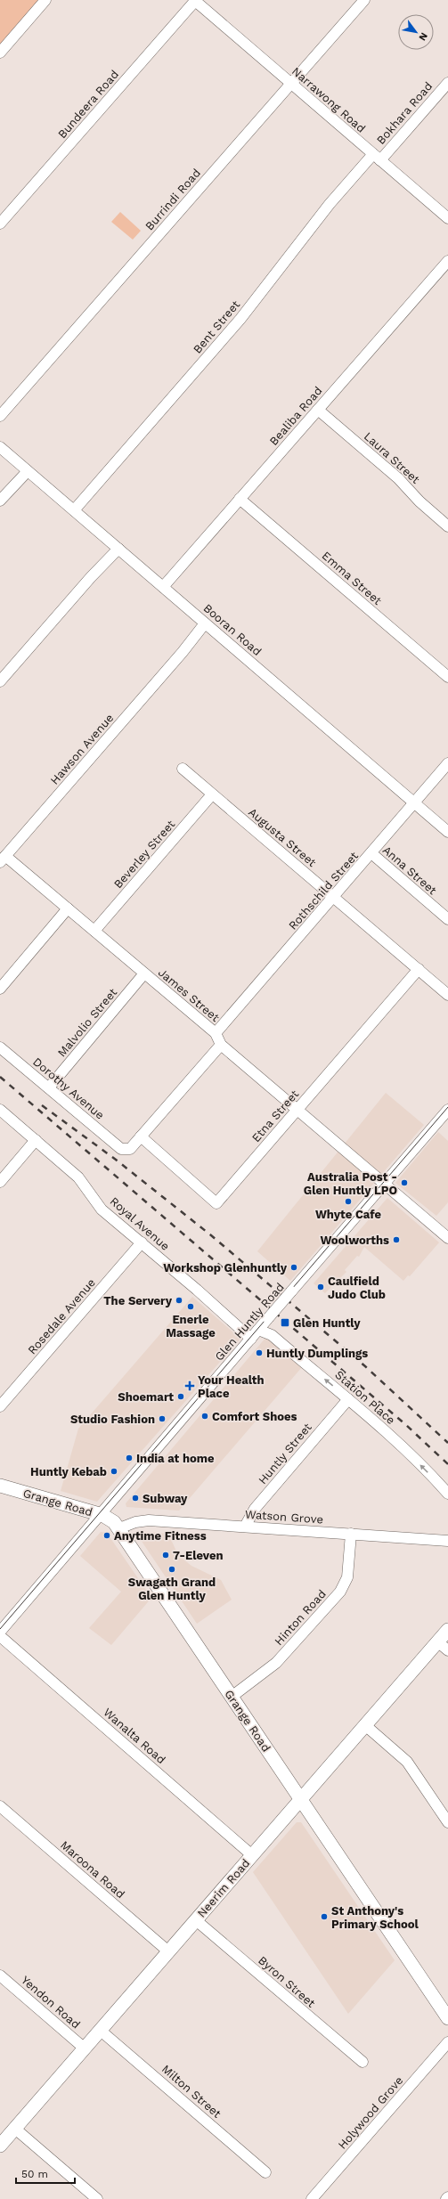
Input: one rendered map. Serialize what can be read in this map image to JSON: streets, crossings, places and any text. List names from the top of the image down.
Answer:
{
  "streets": {
    "main road": ["Grange Road", "Neerim Road"],
    "street": [
      "Narrawong Road",
      "Bundeera Road",
      "Bokhara Road",
      "Burrindi Road",
      "Bent Street",
      "Bealiba Road",
      "Laura Street",
      "Emma Street",
      "Booran Road",
      "Hawson Avenue",
      "Augusta Street",
      "Beverley Street",
      "Anna Street",
      "Rothschild Street",
      "James Street",
      "Malvolio Street",
      "Dorothy Avenue",
      "Etna Street",
      "Royal Avenue",
      "Rosedale Avenue",
      "Glen Huntly Road",
      "Station Place",
      "Huntly Street",
      "Watson Grove",
      "Hinton Road",
      "Wanalta Road",
      "Maroona Road",
      "Byron Street",
      "Yendon Road",
      "Milton Street",
      "Holywood Grove"
    ]
  },
  "crossings": [
    ["Narrawong Road", "Bundeera Road"],
    ["Narrawong Road", "Bokhara Road"],
    ["Narrawong Road", "Burrindi Road"],
    ["Narrawong Road", "Bent Street"],
    ["Bokhara Road", "Bent Street"],
    ["Bent Street", "Booran Road"],
    ["Bealiba Road", "Laura Street"],
    ["Bealiba Road", "Emma Street"],
    ["Bealiba Road", "Booran Road"],
    ["Booran Road", "Hawson Avenue"],
    ["Booran Road", "Rothschild Street"],
    ["Hawson Avenue", "James Street"],
    ["Augusta Street", "Beverley Street"],
    ["Augusta Street", "Rothschild Street"],
    ["Augusta Street", "Etna Street"],
    ["Beverley Street", "James Street"],
    ["Anna Street", "Rothschild Street"],
    ["Rothschild Street", "James Street"],
    ["James Street", "Malvolio Street"],
    ["James Street", "Etna Street"],
    ["James Street", "Glen Huntly Road"],
    ["Malvolio Street", "Dorothy Avenue"],
    ["Dorothy Avenue", "Etna Street"],
    ["Royal Avenue", "Rosedale Avenue"],
    ["Royal Avenue", "Glen Huntly Road"],
    ["Glen Huntly Road", "Station Place"],
    ["Glen Huntly Road", "Grange Road"],
    ["Station Place", "Huntly Street"],
    ["Huntly Street", "Watson Grove"],
    ["Grange Road", "Watson Grove"],
    ["Grange Road", "Hinton Road"],
    ["Grange Road", "Neerim Road"],
    ["Watson Grove", "Hinton Road"],
    ["Wanalta Road", "Neerim Road"],
    ["Maroona Road", "Neerim Road"],
    ["Neerim Road", "Byron Street"],
    ["Neerim Road", "Yendon Road"],
    ["Neerim Road", "Milton Street"]
  ],
  "one_way": ["Station Place"],
  "places": {
    "other": [
      "Australia Post - Glen Huntly LPO",
      "Whyte Cafe",
      "Woolworths",
      "Workshop Glenhuntly",
      "Caulfield Judo Club",
      "The Servery",
      "Enerle Massage",
      "Huntly Dumplings",
      "Shoemart",
      "Comfort Shoes",
      "Studio Fashion",
      "India at home",
      "Huntly Kebab",
      "Subway",
      "Anytime Fitness",
      "7-Eleven",
      "Swagath Grand Glen Huntly",
      "St Anthony's Primary School"
    ],
    "transit": ["Glen Huntly"],
    "health": ["Your Health Place"]
  },
  "scale_bar": "50 m",
  "north": "bottom right"
}
